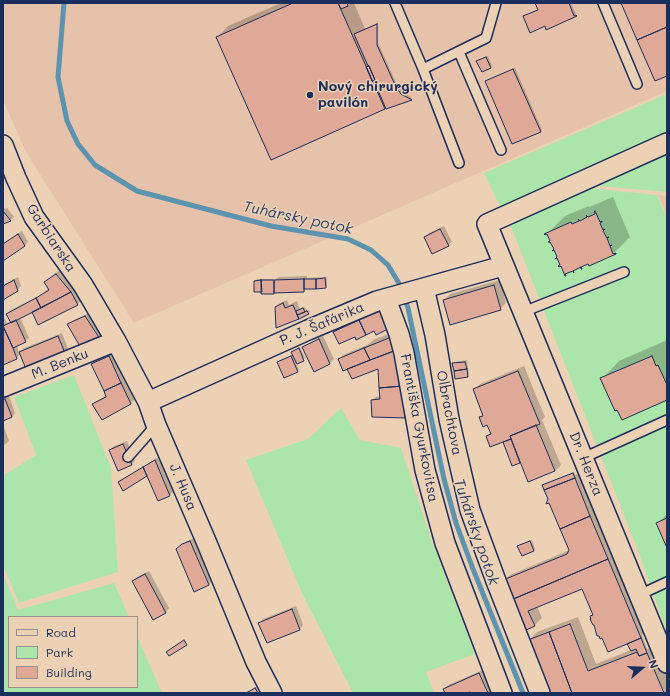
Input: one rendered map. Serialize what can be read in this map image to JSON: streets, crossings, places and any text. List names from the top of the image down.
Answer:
{
  "streets": {
    "street": [
      "Garbiarska",
      "P. J. Šafárika",
      "M. Benku",
      "Olbrachtova",
      "Františka Gyurkovitsa",
      "Dr. Herza",
      "J. Husa"
    ]
  },
  "crossings": [
    ["Garbiarska", "J. Husa"],
    ["P. J. Šafárika", "Olbrachtova"],
    ["P. J. Šafárika", "Františka Gyurkovitsa"],
    ["P. J. Šafárika", "Dr. Herza"],
    ["P. J. Šafárika", "J. Husa"],
    ["M. Benku", "J. Husa"]
  ],
  "water": ["Tuhársky potok"],
  "places": ["Nový chirurgický pavilón"],
  "legend": ["Road", "Park", "Building"],
  "north": "right"
}
